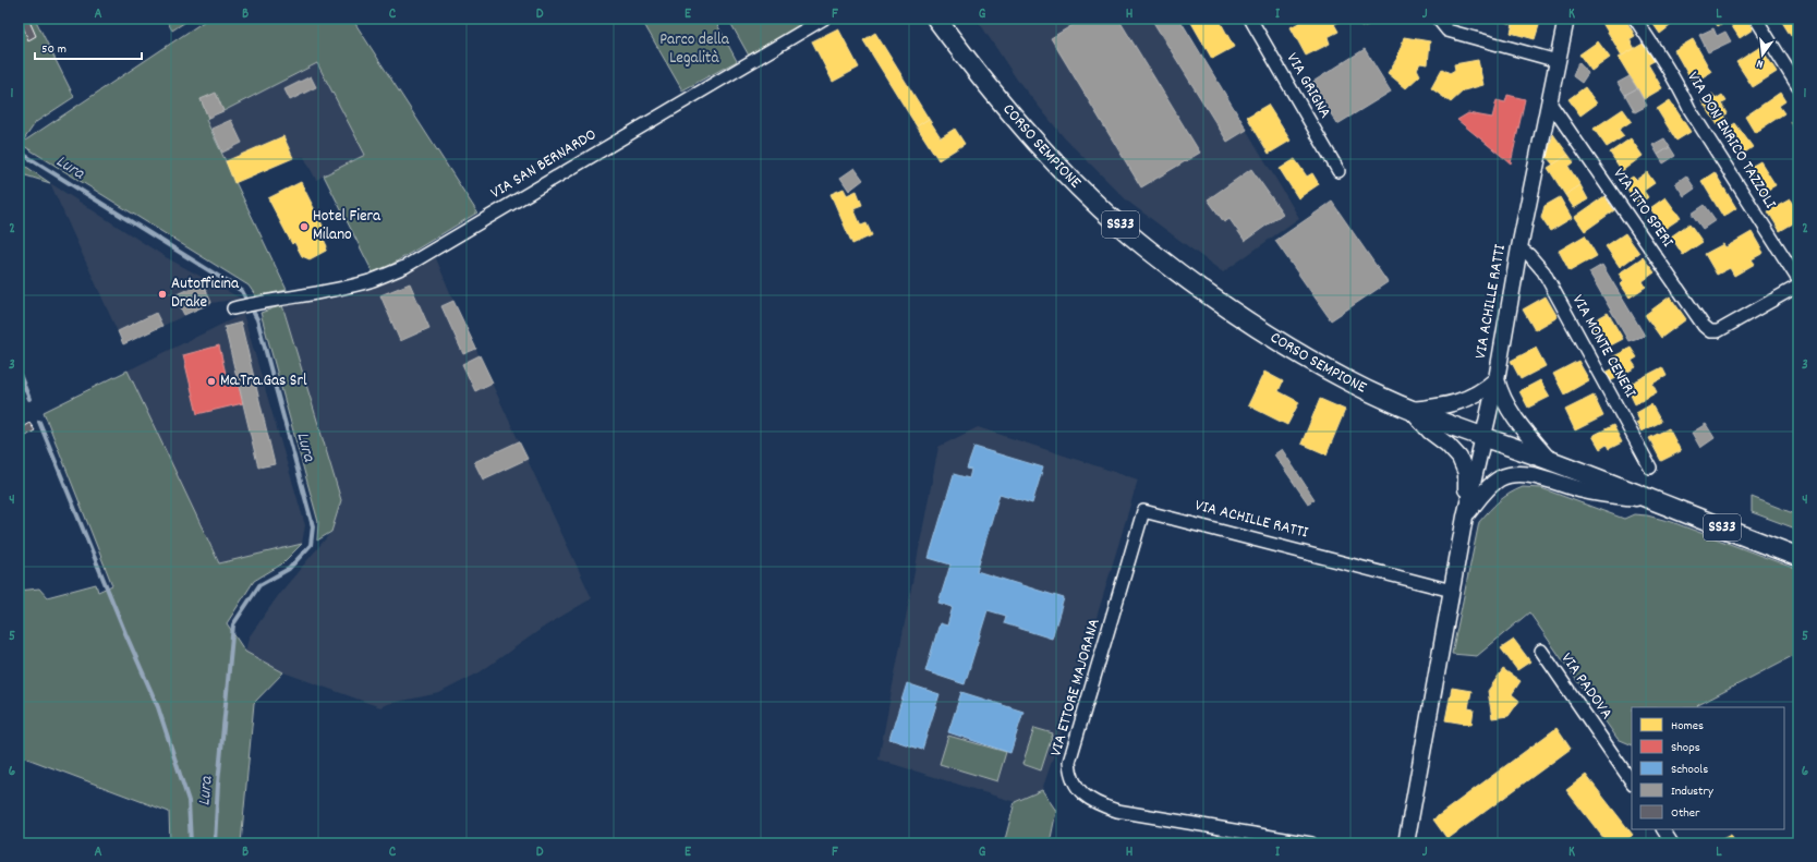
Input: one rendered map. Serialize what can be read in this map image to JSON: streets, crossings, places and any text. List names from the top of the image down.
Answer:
{
  "streets": {
    "main road": ["CORSO SEMPIONE", "SS33"],
    "street": [
      "VIA GRIGNA",
      "VIA DON ENRICO TAZZOLI",
      "VIA SAN BERNARDO",
      "VIA TITO SPERI",
      "VIA ACHILLE RATTI",
      "VIA MONTE CENERI",
      "VIA PADOVA",
      "VIA ETTORE MAJORANA"
    ]
  },
  "crossings": [
    ["CORSO SEMPIONE", "VIA ACHILLE RATTI"],
    ["VIA TITO SPERI", "VIA ACHILLE RATTI"],
    ["VIA ACHILLE RATTI", "VIA MONTE CENERI"],
    ["VIA ACHILLE RATTI", "VIA ETTORE MAJORANA"]
  ],
  "water": ["Lura"],
  "parks": ["Parco della Legalità"],
  "places": ["Hotel Fiera Milano", "Autofficina Drake", "Ma.Tra.Gas Srl"],
  "legend": [
    "Homes",
    "Shops",
    "Schools",
    "Industry",
    "Other"
  ],
  "scale_bar": "50 m",
  "north": "bottom",
  "grid": {
    "columns": [
      "A",
      "B",
      "C",
      "D",
      "E",
      "F",
      "G",
      "H",
      "I",
      "J",
      "K",
      "L"
    ],
    "rows": [
      "1",
      "2",
      "3",
      "4",
      "5",
      "6"
    ]
  }
}
